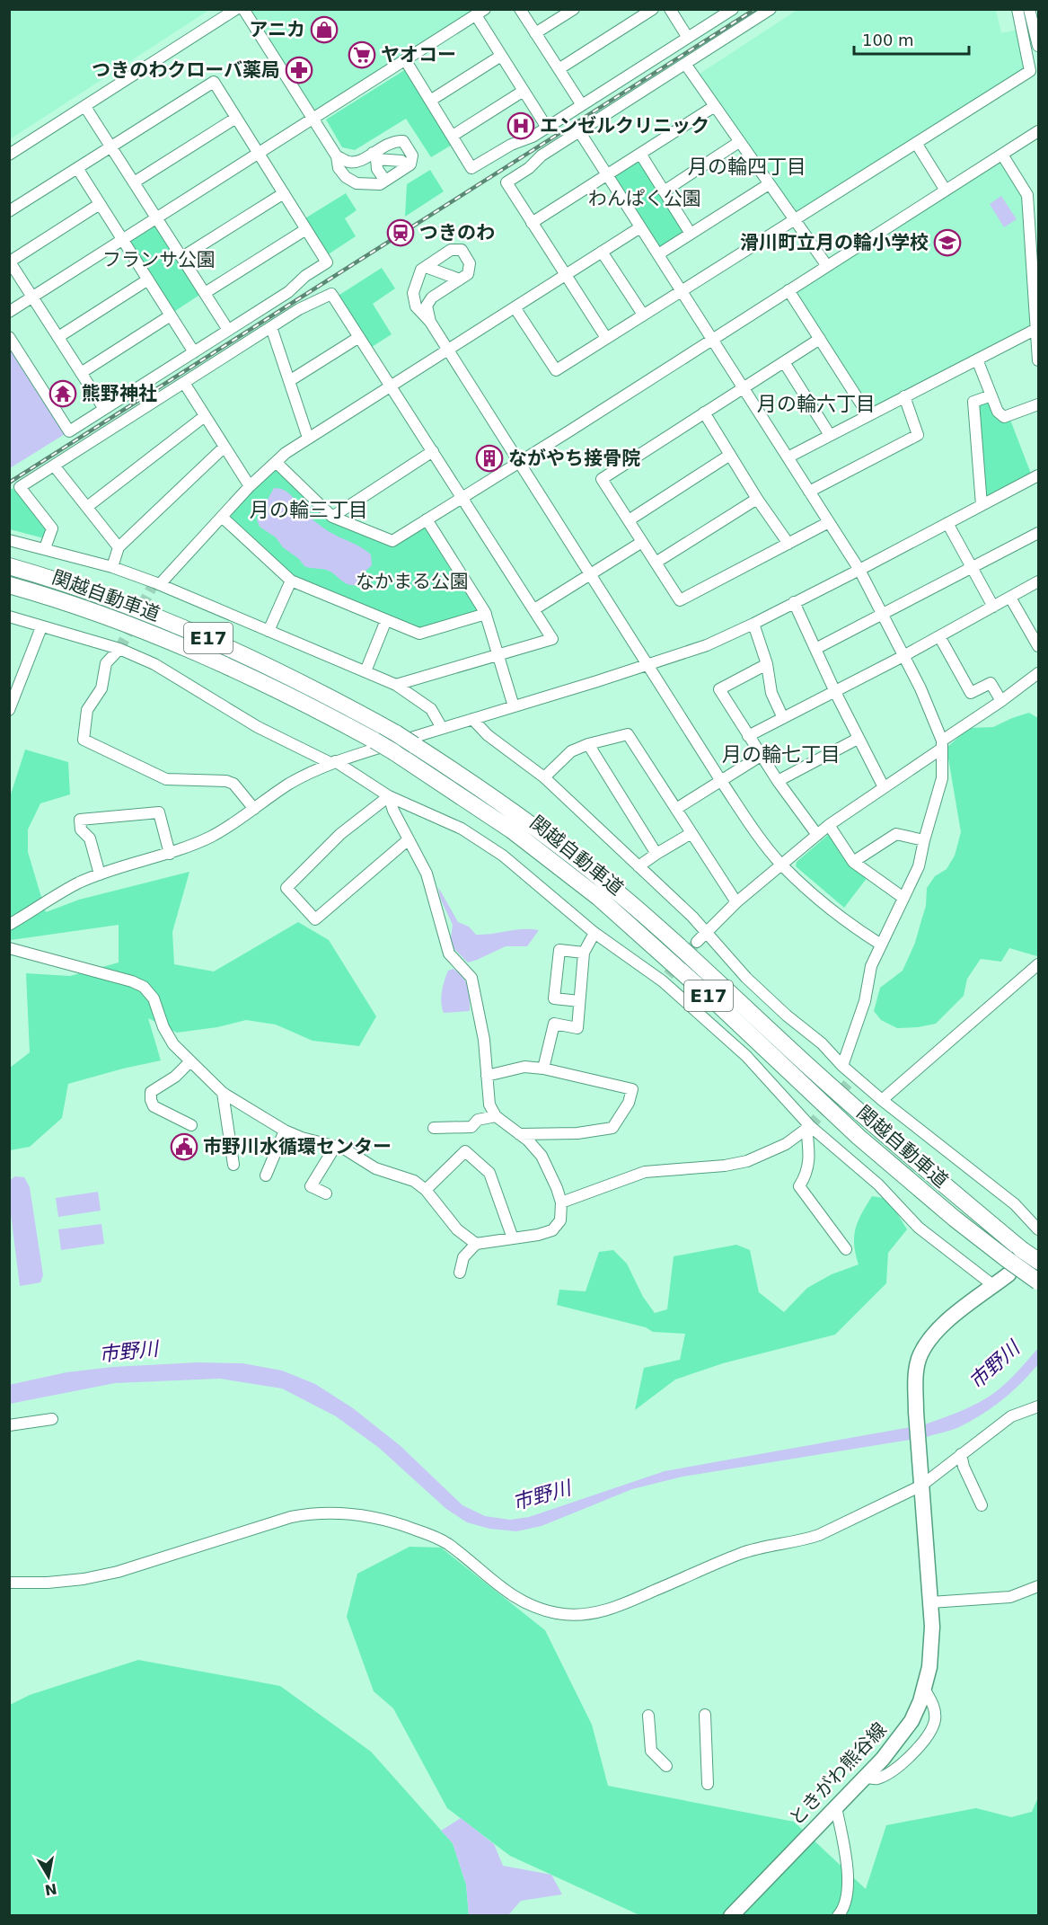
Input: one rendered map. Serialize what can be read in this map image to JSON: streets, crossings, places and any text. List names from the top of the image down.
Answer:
{
  "streets": {
    "highway": ["関越自動車道", "E17"],
    "main road": ["ときがわ熊谷線"]
  },
  "districts": [
    "月の輪四丁目",
    "月の輪六丁目",
    "月の輪三丁目",
    "月の輪七丁目"
  ],
  "water": ["市野川"],
  "parks": ["わんぱく公園", "フランサ公園", "なかまる公園"],
  "places": {
    "shop": ["アニカ"],
    "supermarket": ["ヤオコー"],
    "pharmacy": ["つきのわクローバ薬局"],
    "hospital": ["エンゼルクリニック"],
    "station": ["つきのわ"],
    "school or university": ["滑川町立月の輪小学校"],
    "temple": ["熊野神社"],
    "building": ["ながやち接骨院"],
    "public building": ["市野川水循環センター"]
  },
  "scale_bar": "100 m",
  "north": "bottom"
}
